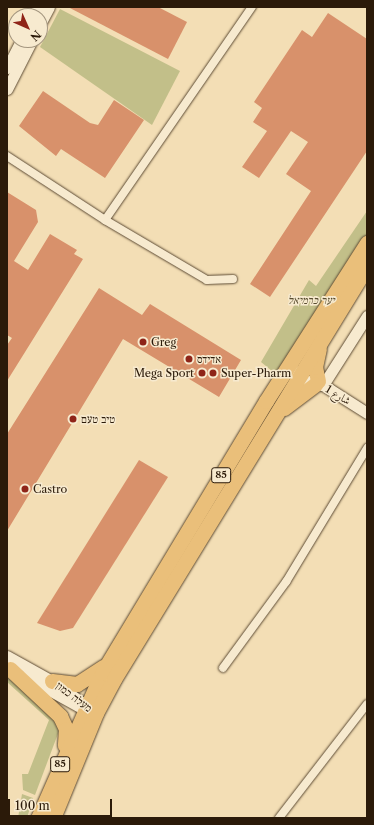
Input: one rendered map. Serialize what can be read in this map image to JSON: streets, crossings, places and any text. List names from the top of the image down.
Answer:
{
  "streets": {
    "highway": ["85"],
    "street": ["شارع 1", "מעלה כמון"]
  },
  "crossings": [
    ["شارع 1", "85"],
    ["85", "מעלה כמון"]
  ],
  "parks": ["יער כרמיאל"],
  "places": [
    "Greg",
    "אדידס",
    "Mega Sport",
    "Super-Pharm",
    "טיב טעם",
    "Castro"
  ],
  "scale_bar": "100 m",
  "north": "bottom right"
}
